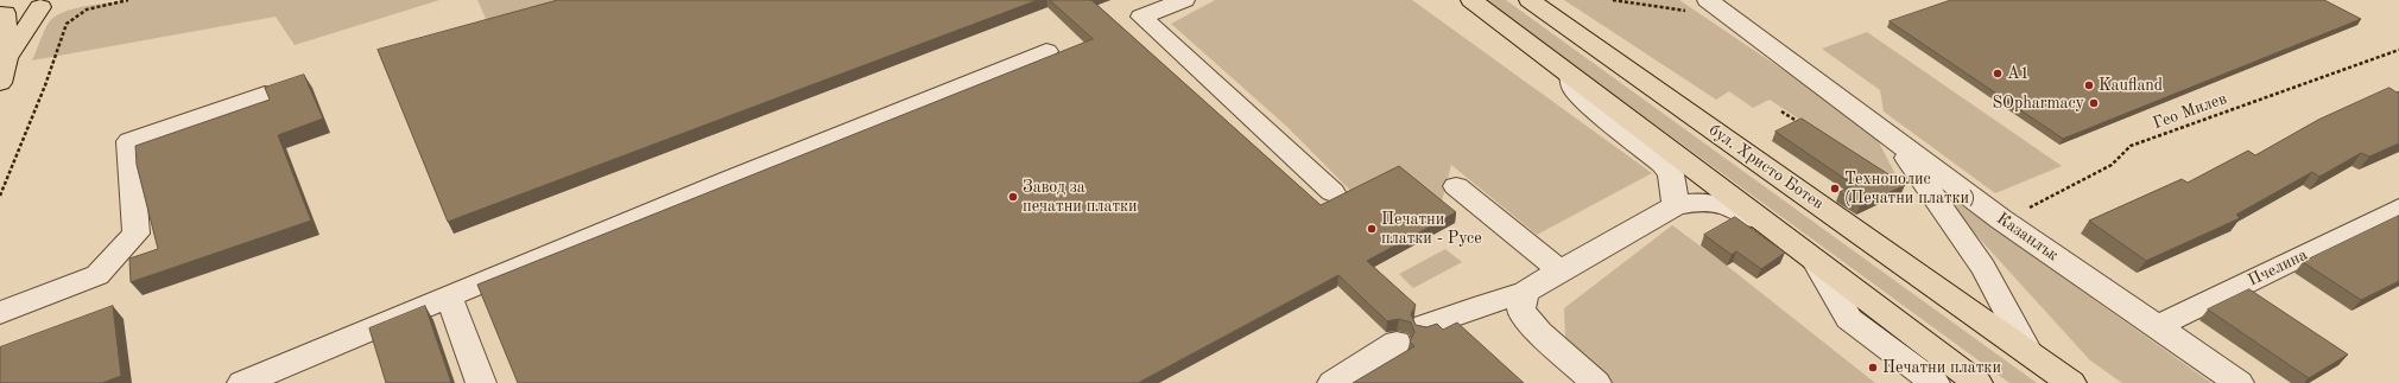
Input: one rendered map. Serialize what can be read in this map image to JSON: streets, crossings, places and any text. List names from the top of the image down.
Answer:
{
  "streets": {
    "main road": ["бул. Христо Ботев"],
    "street": ["Казанлък", "Пчелина"],
    "path": ["Гео Милев"]
  },
  "crossings": [
    ["Гео Милев", "Казанлък"],
    ["Казанлък", "Пчелина"]
  ],
  "places": [
    "A1",
    "Kaufland",
    "SOpharmacy",
    "Технополис (Печатни платки)",
    "Завод за печатни платки",
    "Печатни платки - Русе",
    "Печатни платки"
  ]
}
